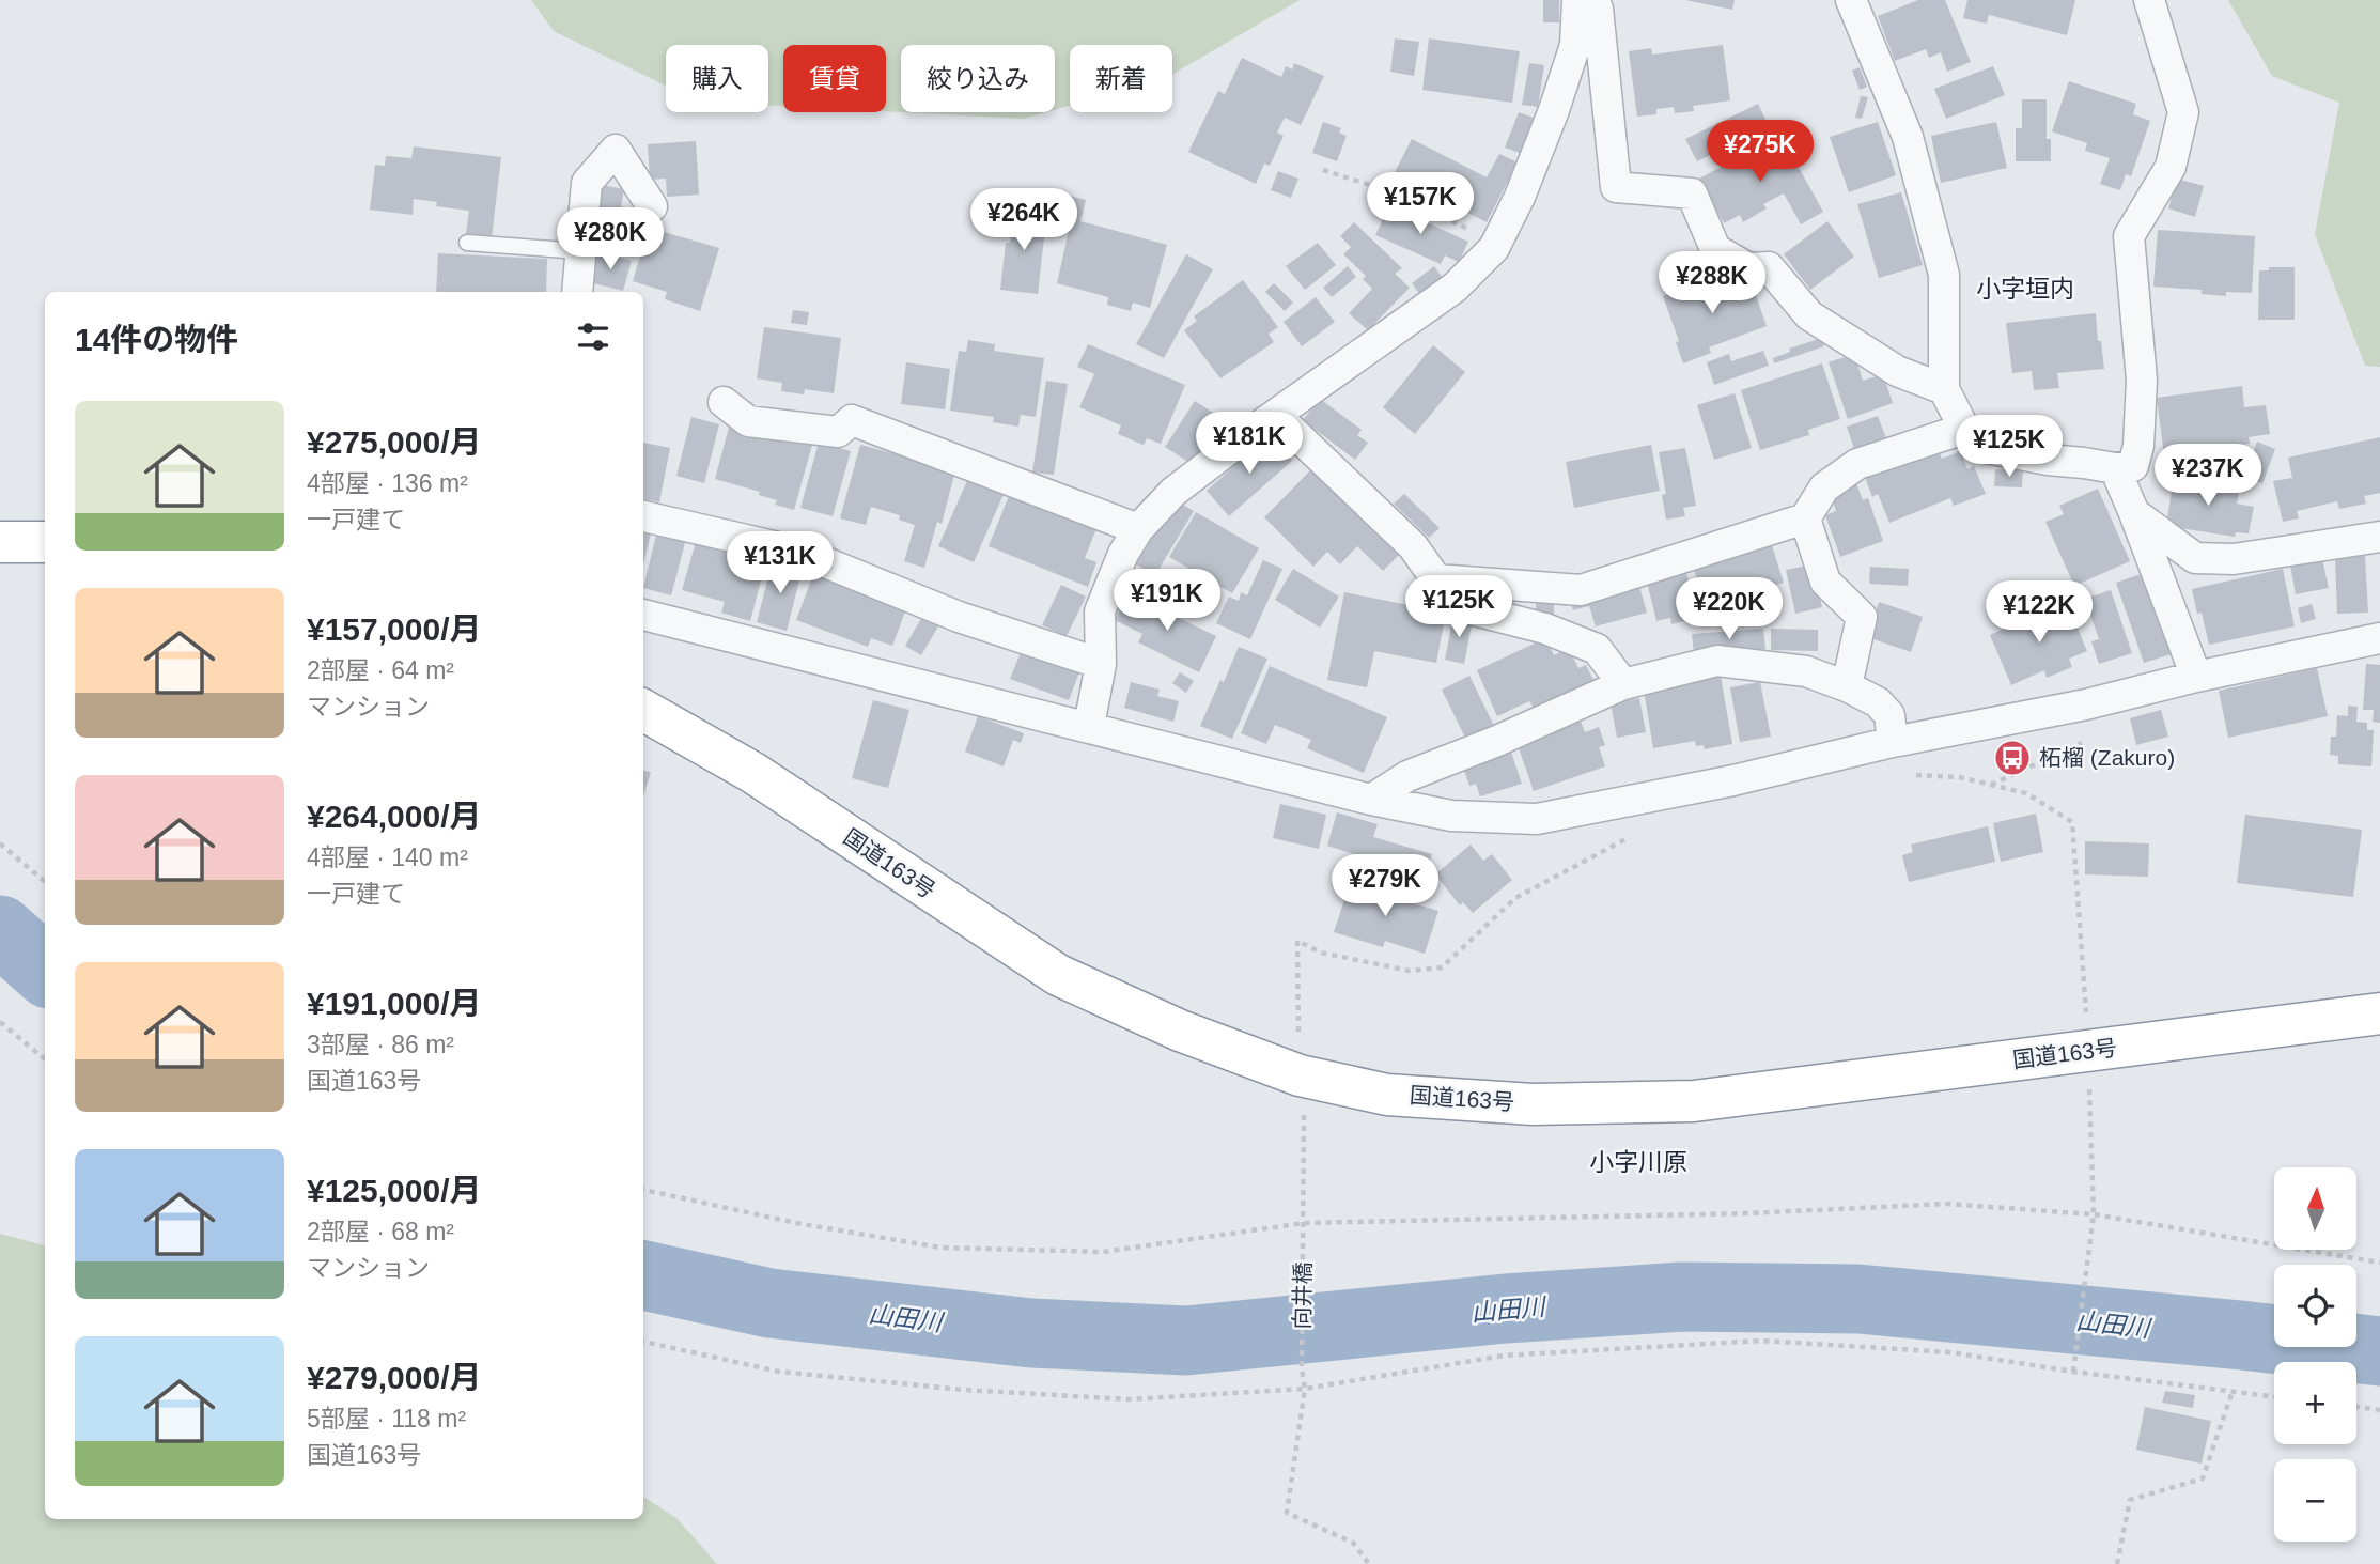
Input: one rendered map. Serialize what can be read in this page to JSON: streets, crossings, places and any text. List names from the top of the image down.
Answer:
{
  "streets": {
    "highway": ["国道163号"],
    "path": ["向井橋"]
  },
  "crossings": [
    ["国道163号", "向井橋"]
  ],
  "districts": ["小字垣内", "小字川原"],
  "water": ["山田川"],
  "places": {
    "bus stop": ["柘榴 (Zakuro)"]
  },
  "north": "top",
  "page": {
    "chip": [
      "購入",
      "賃貸",
      "絞り込み",
      "新着"
    ],
    "price": [
      "¥275K",
      "¥157K",
      "¥264K",
      "¥280K",
      "¥288K",
      "¥181K",
      "¥125K",
      "¥237K",
      "¥131K",
      "¥191K",
      "¥125K",
      "¥220K",
      "¥122K",
      "¥279K"
    ],
    "heading": "14件の物件",
    "list": [
      {
        "name": "¥275,000/月",
        "note": "4部屋 · 136 m² · 一戸建て"
      },
      {
        "name": "¥157,000/月",
        "note": "2部屋 · 64 m² · マンション"
      },
      {
        "name": "¥264,000/月",
        "note": "4部屋 · 140 m² · 一戸建て"
      },
      {
        "name": "¥191,000/月",
        "note": "3部屋 · 86 m² · 国道163号"
      },
      {
        "name": "¥125,000/月",
        "note": "2部屋 · 68 m² · マンション"
      },
      {
        "name": "¥279,000/月",
        "note": "5部屋 · 118 m² · 国道163号"
      }
    ],
    "map_buttons": ["+", "−"]
  }
}
